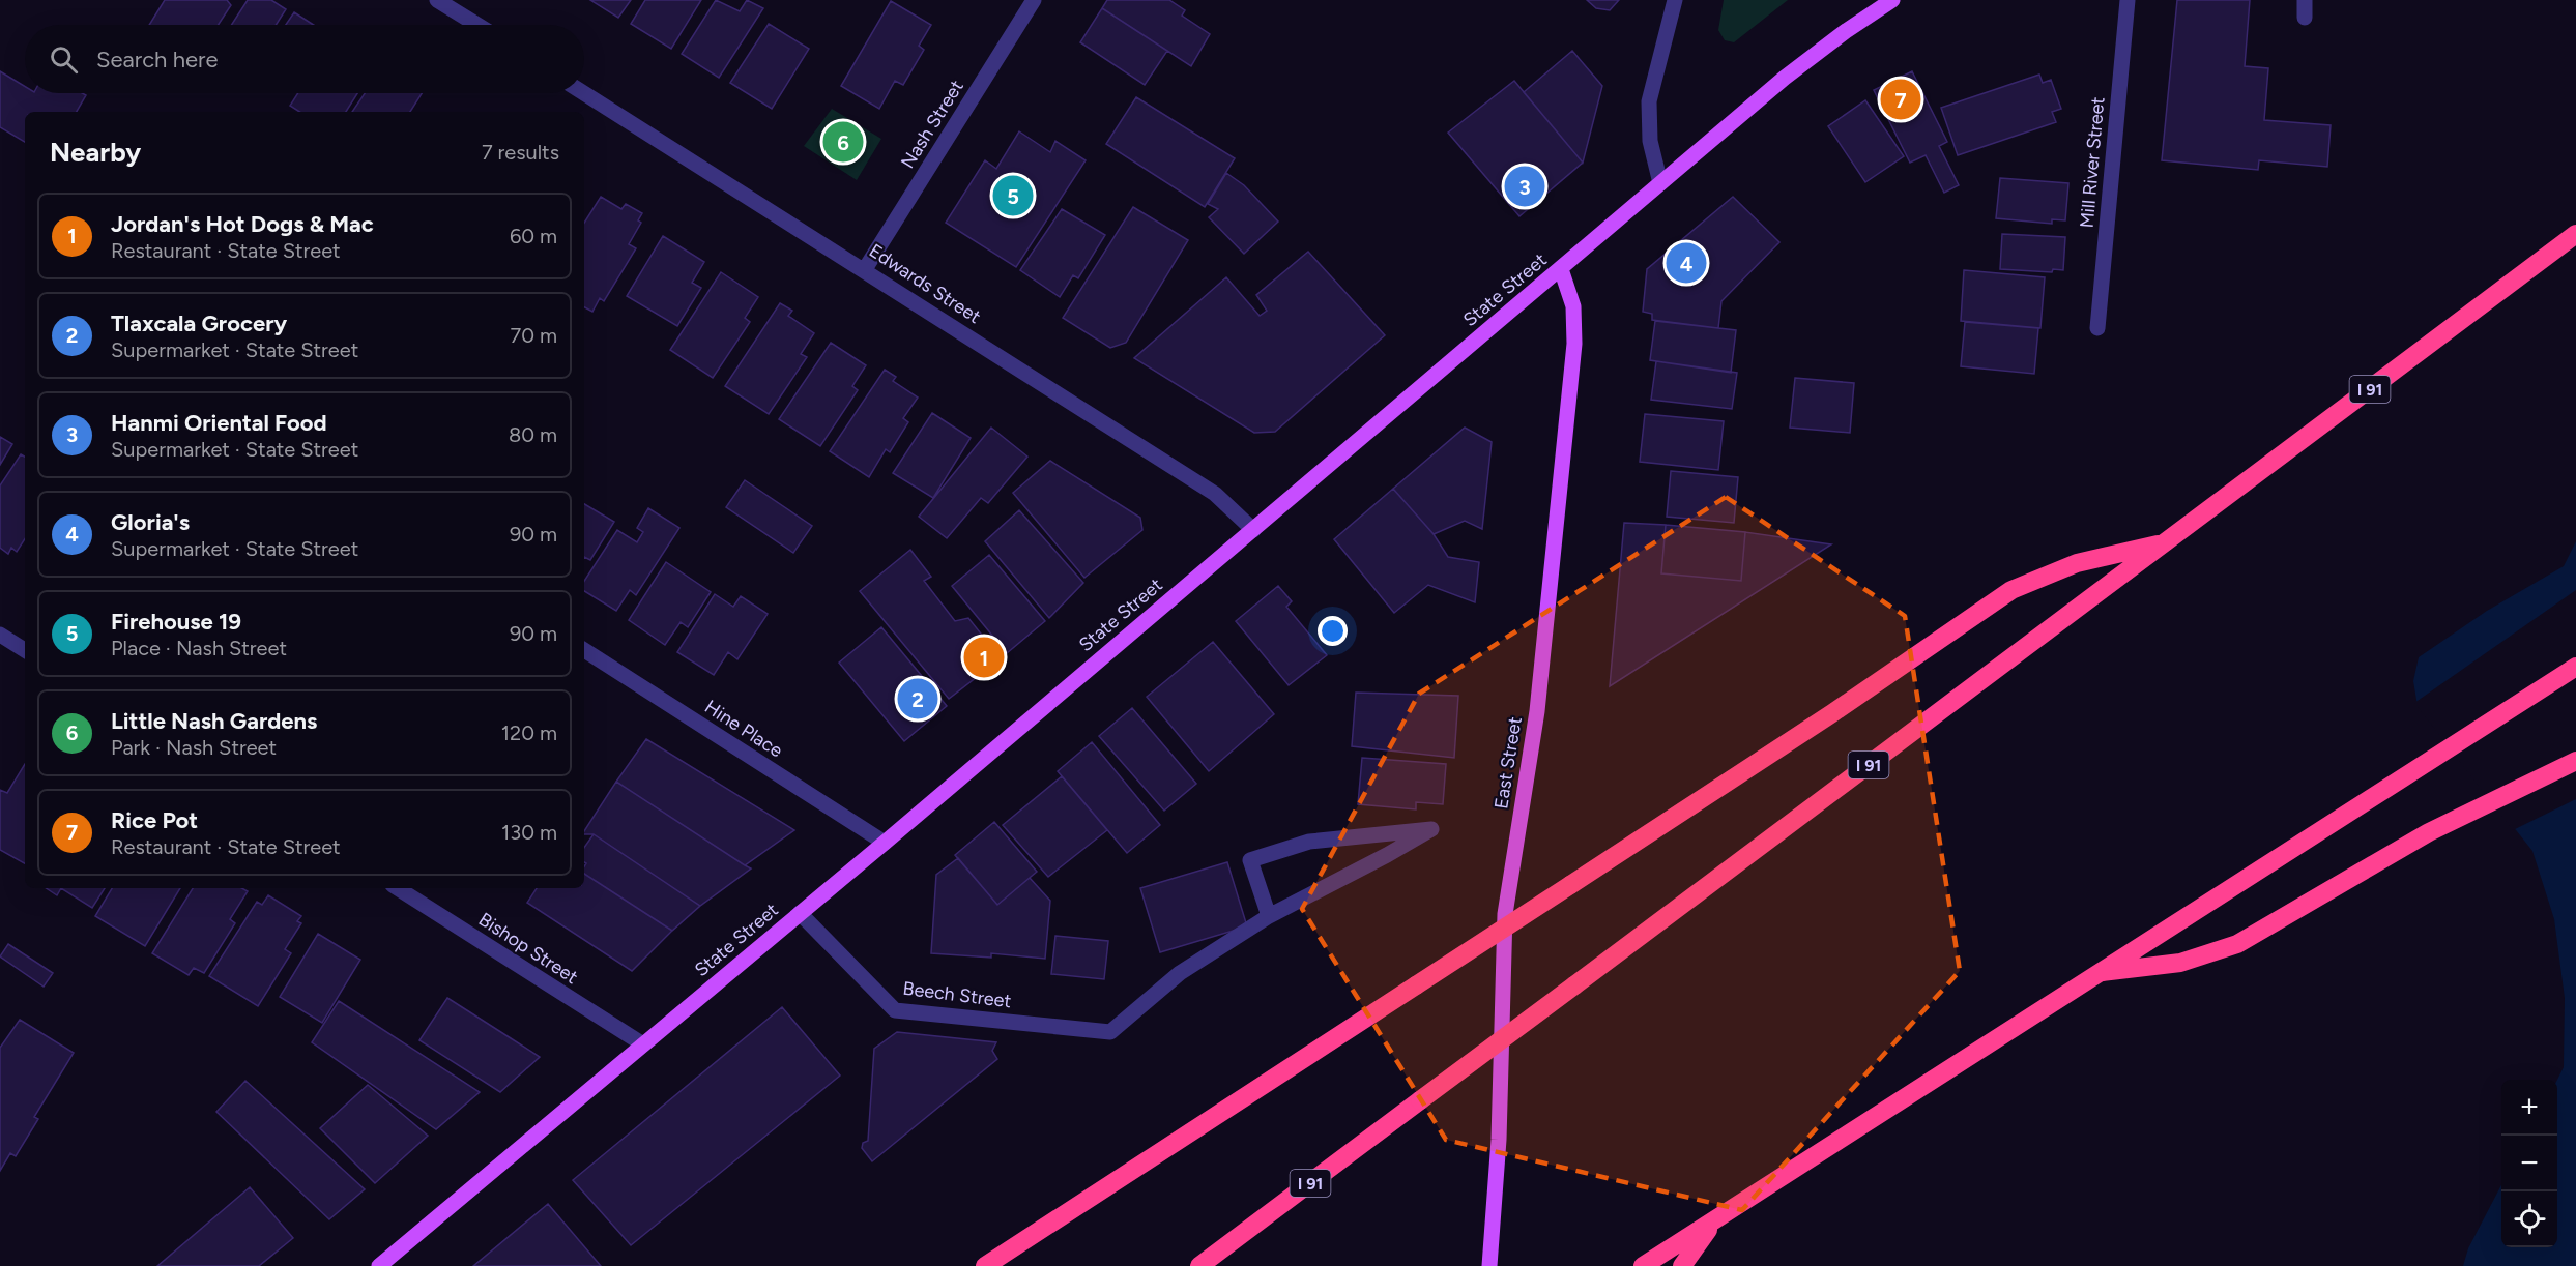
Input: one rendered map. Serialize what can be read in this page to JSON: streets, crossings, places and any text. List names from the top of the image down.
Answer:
{
  "streets": {
    "highway": ["I 91"],
    "main road": ["State Street", "East Street"],
    "street": [
      "Nash Street",
      "Mill River Street",
      "Edwards Street",
      "Hine Place",
      "Bishop Street",
      "Beech Street"
    ]
  },
  "crossings": [
    ["Nash Street", "Edwards Street"],
    ["Edwards Street", "State Street"],
    ["State Street", "Hine Place"],
    ["State Street", "East Street"],
    ["State Street", "Bishop Street"],
    ["State Street", "Beech Street"]
  ],
  "page": {
    "search": "Search here",
    "pins": [
      "7",
      "6",
      "3",
      "5",
      "4",
      "1",
      "2"
    ],
    "heading": ["Nearby", "7 results"],
    "list": [
      {
        "mark": "1",
        "name": "Jordan's Hot Dogs & Mac",
        "note": "Restaurant · State Street",
        "value": "60 m"
      },
      {
        "mark": "2",
        "name": "Tlaxcala Grocery",
        "note": "Supermarket · State Street",
        "value": "70 m"
      },
      {
        "mark": "3",
        "name": "Hanmi Oriental Food",
        "note": "Supermarket · State Street",
        "value": "80 m"
      },
      {
        "mark": "4",
        "name": "Gloria's",
        "note": "Supermarket · State Street",
        "value": "90 m"
      },
      {
        "mark": "5",
        "name": "Firehouse 19",
        "note": "Place · Nash Street",
        "value": "90 m"
      },
      {
        "mark": "6",
        "name": "Little Nash Gardens",
        "note": "Park · Nash Street",
        "value": "120 m"
      },
      {
        "mark": "7",
        "name": "Rice Pot",
        "note": "Restaurant · State Street",
        "value": "130 m"
      }
    ],
    "map_buttons": ["+", "−"]
  }
}
